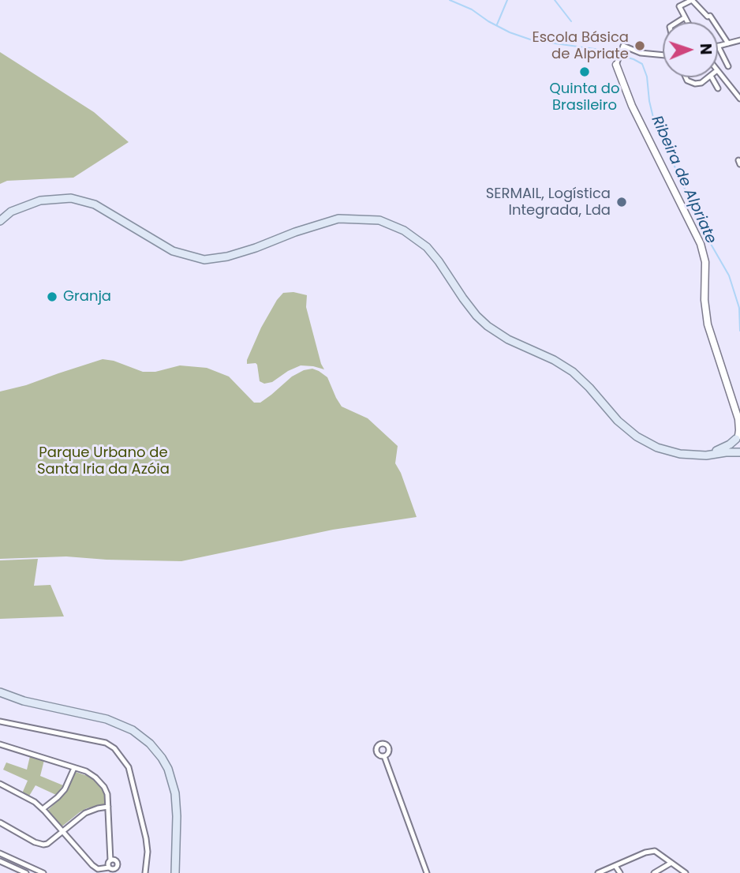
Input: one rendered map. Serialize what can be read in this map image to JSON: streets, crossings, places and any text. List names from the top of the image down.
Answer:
{
  "water": ["Ribeira de Alpriate"],
  "parks": ["Parque Urbano de Santa Iria da Azóia"],
  "places": [
    "Escola Básica de Alpriate",
    "Quinta do Brasileiro",
    "SERMAIL, Logística Integrada, Lda",
    "Granja"
  ],
  "north": "right"
}
